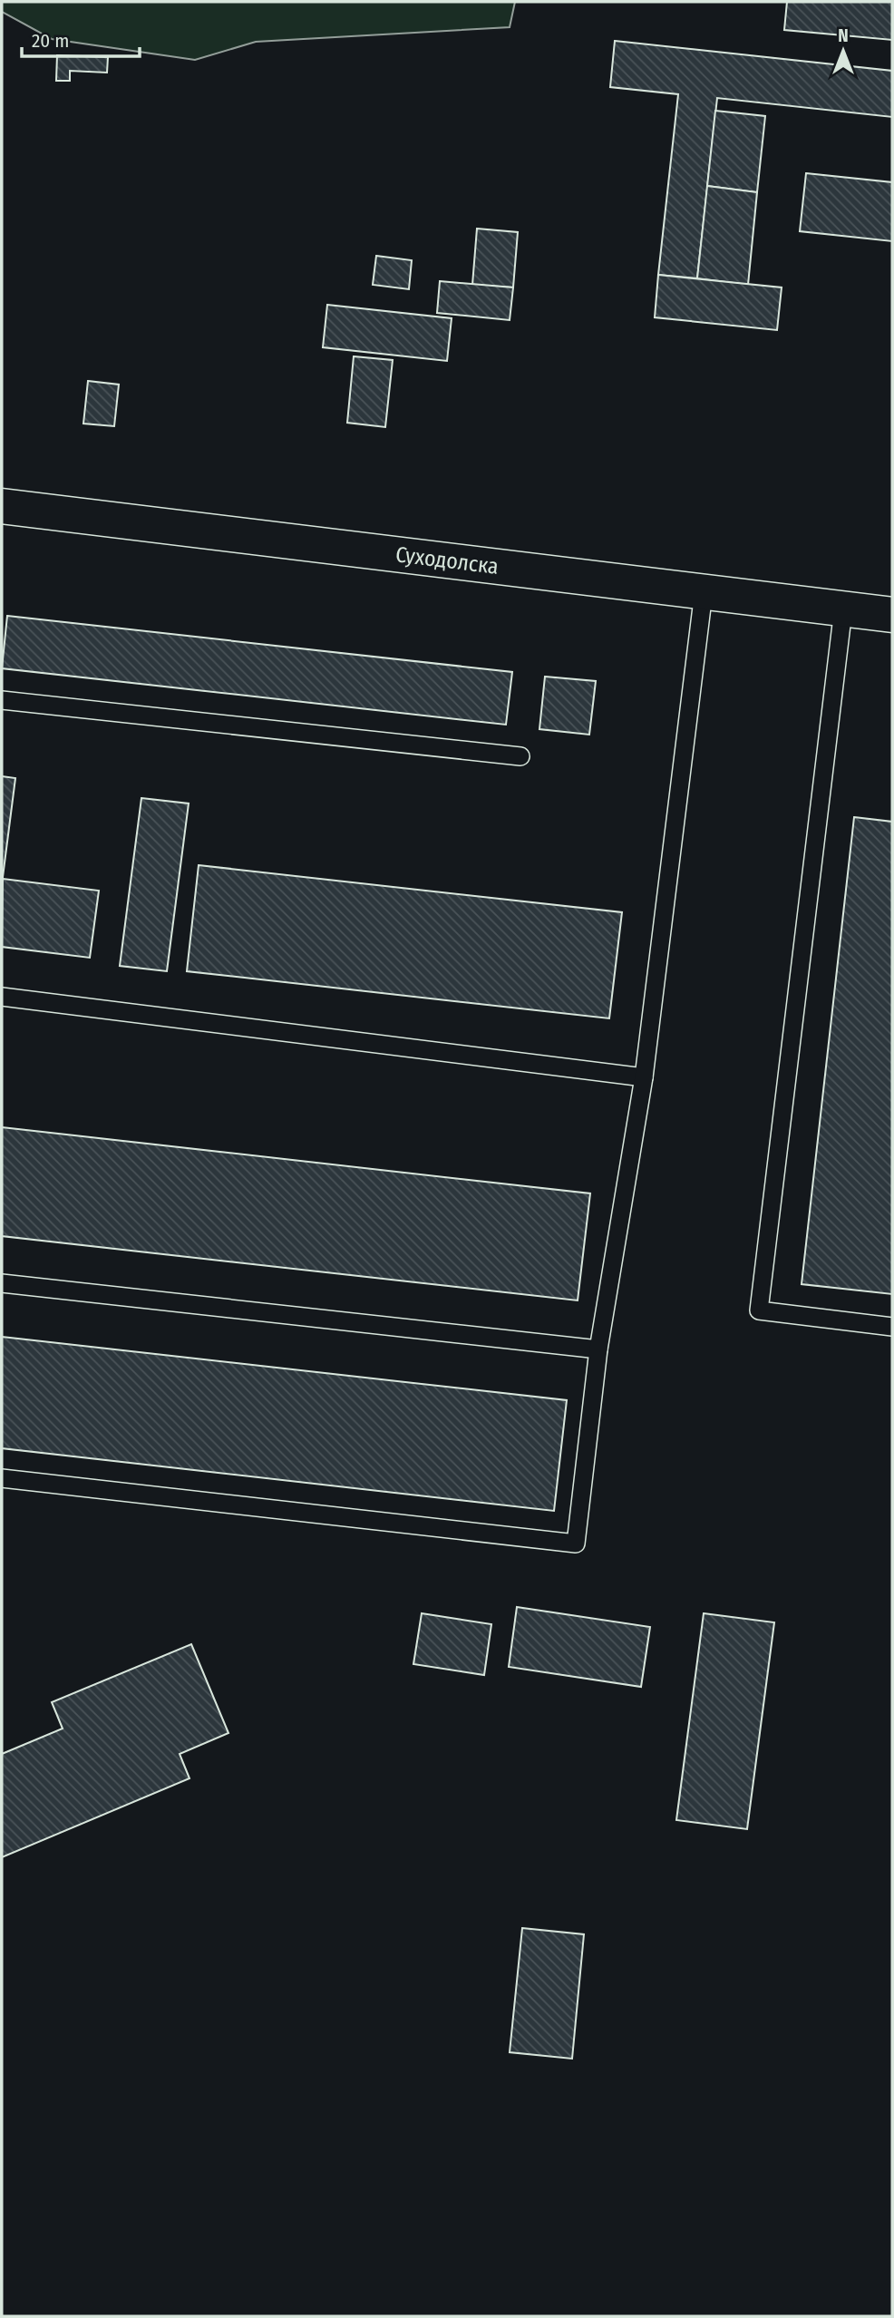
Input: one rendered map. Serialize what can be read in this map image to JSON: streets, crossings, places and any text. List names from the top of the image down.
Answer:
{
  "streets": {
    "street": ["Суходолска"]
  },
  "scale_bar": "20 m",
  "north": "top"
}
